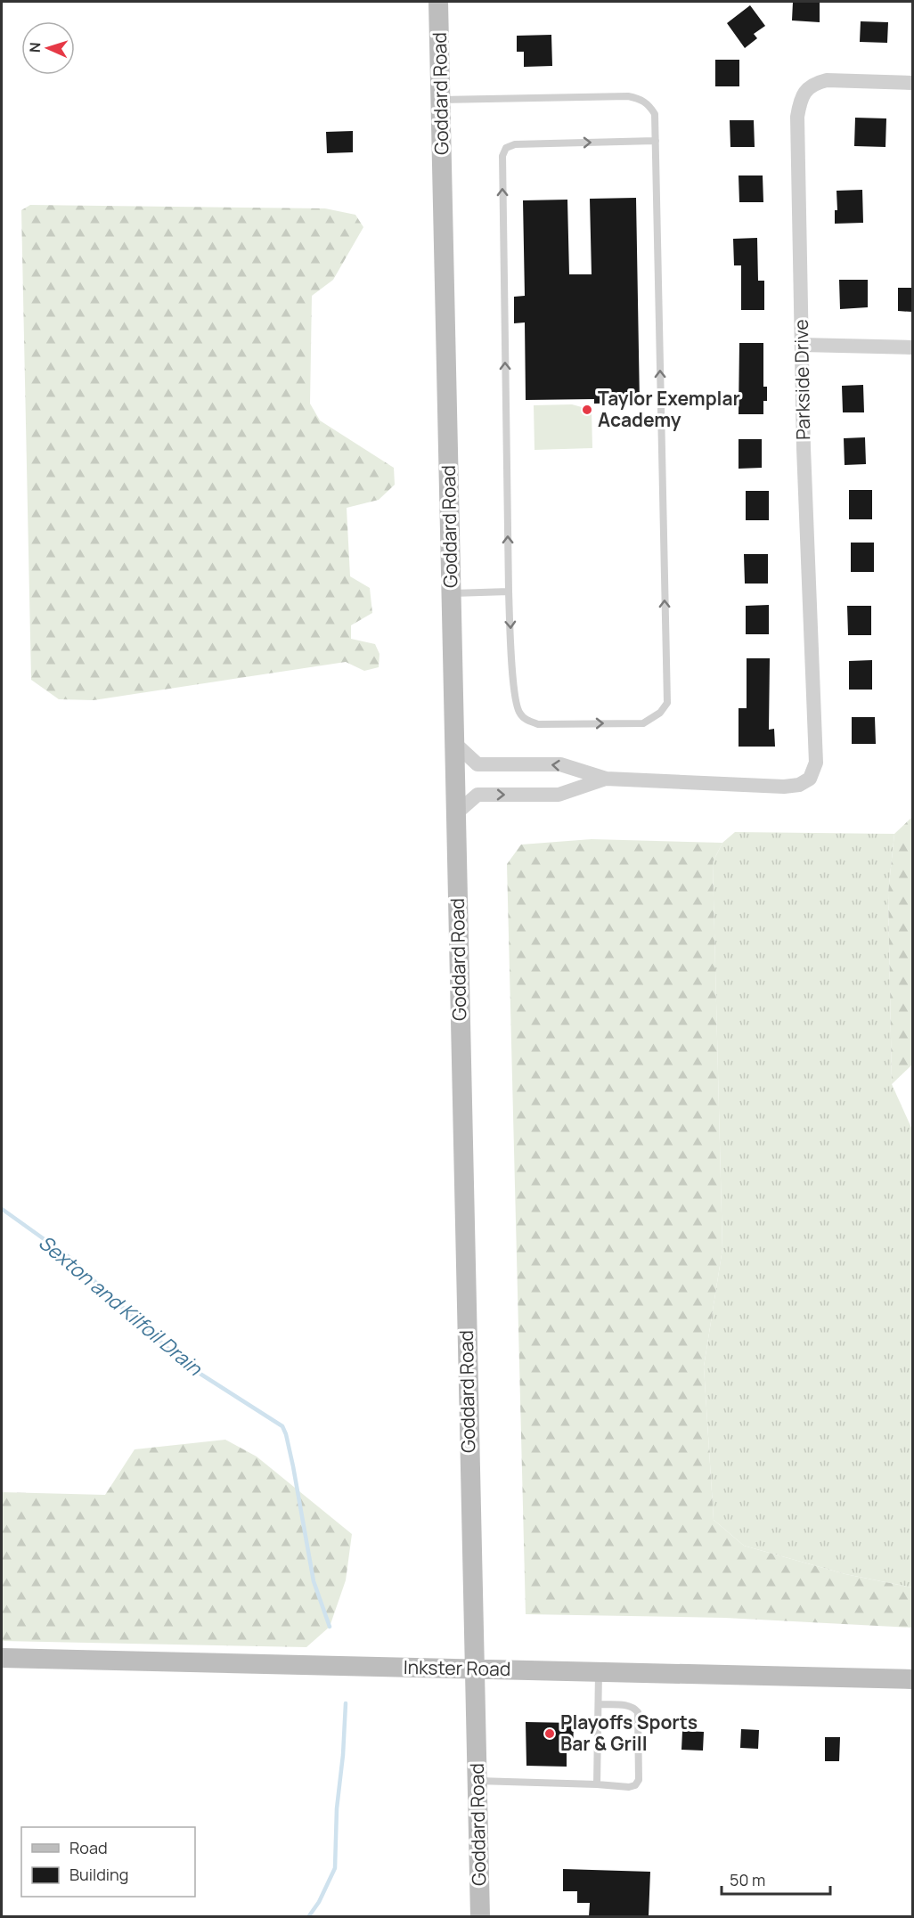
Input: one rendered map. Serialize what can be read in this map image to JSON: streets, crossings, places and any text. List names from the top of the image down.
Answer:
{
  "streets": {
    "main road": ["Goddard Road", "Inkster Road"],
    "street": ["Parkside Drive"]
  },
  "crossings": [
    ["Goddard Road", "Inkster Road"]
  ],
  "water": ["Sexton and Kilfoil Drain"],
  "places": ["Taylor Exemplar Academy", "Playoffs Sports Bar & Grill"],
  "legend": ["Road", "Building"],
  "scale_bar": "50 m",
  "north": "left"
}
